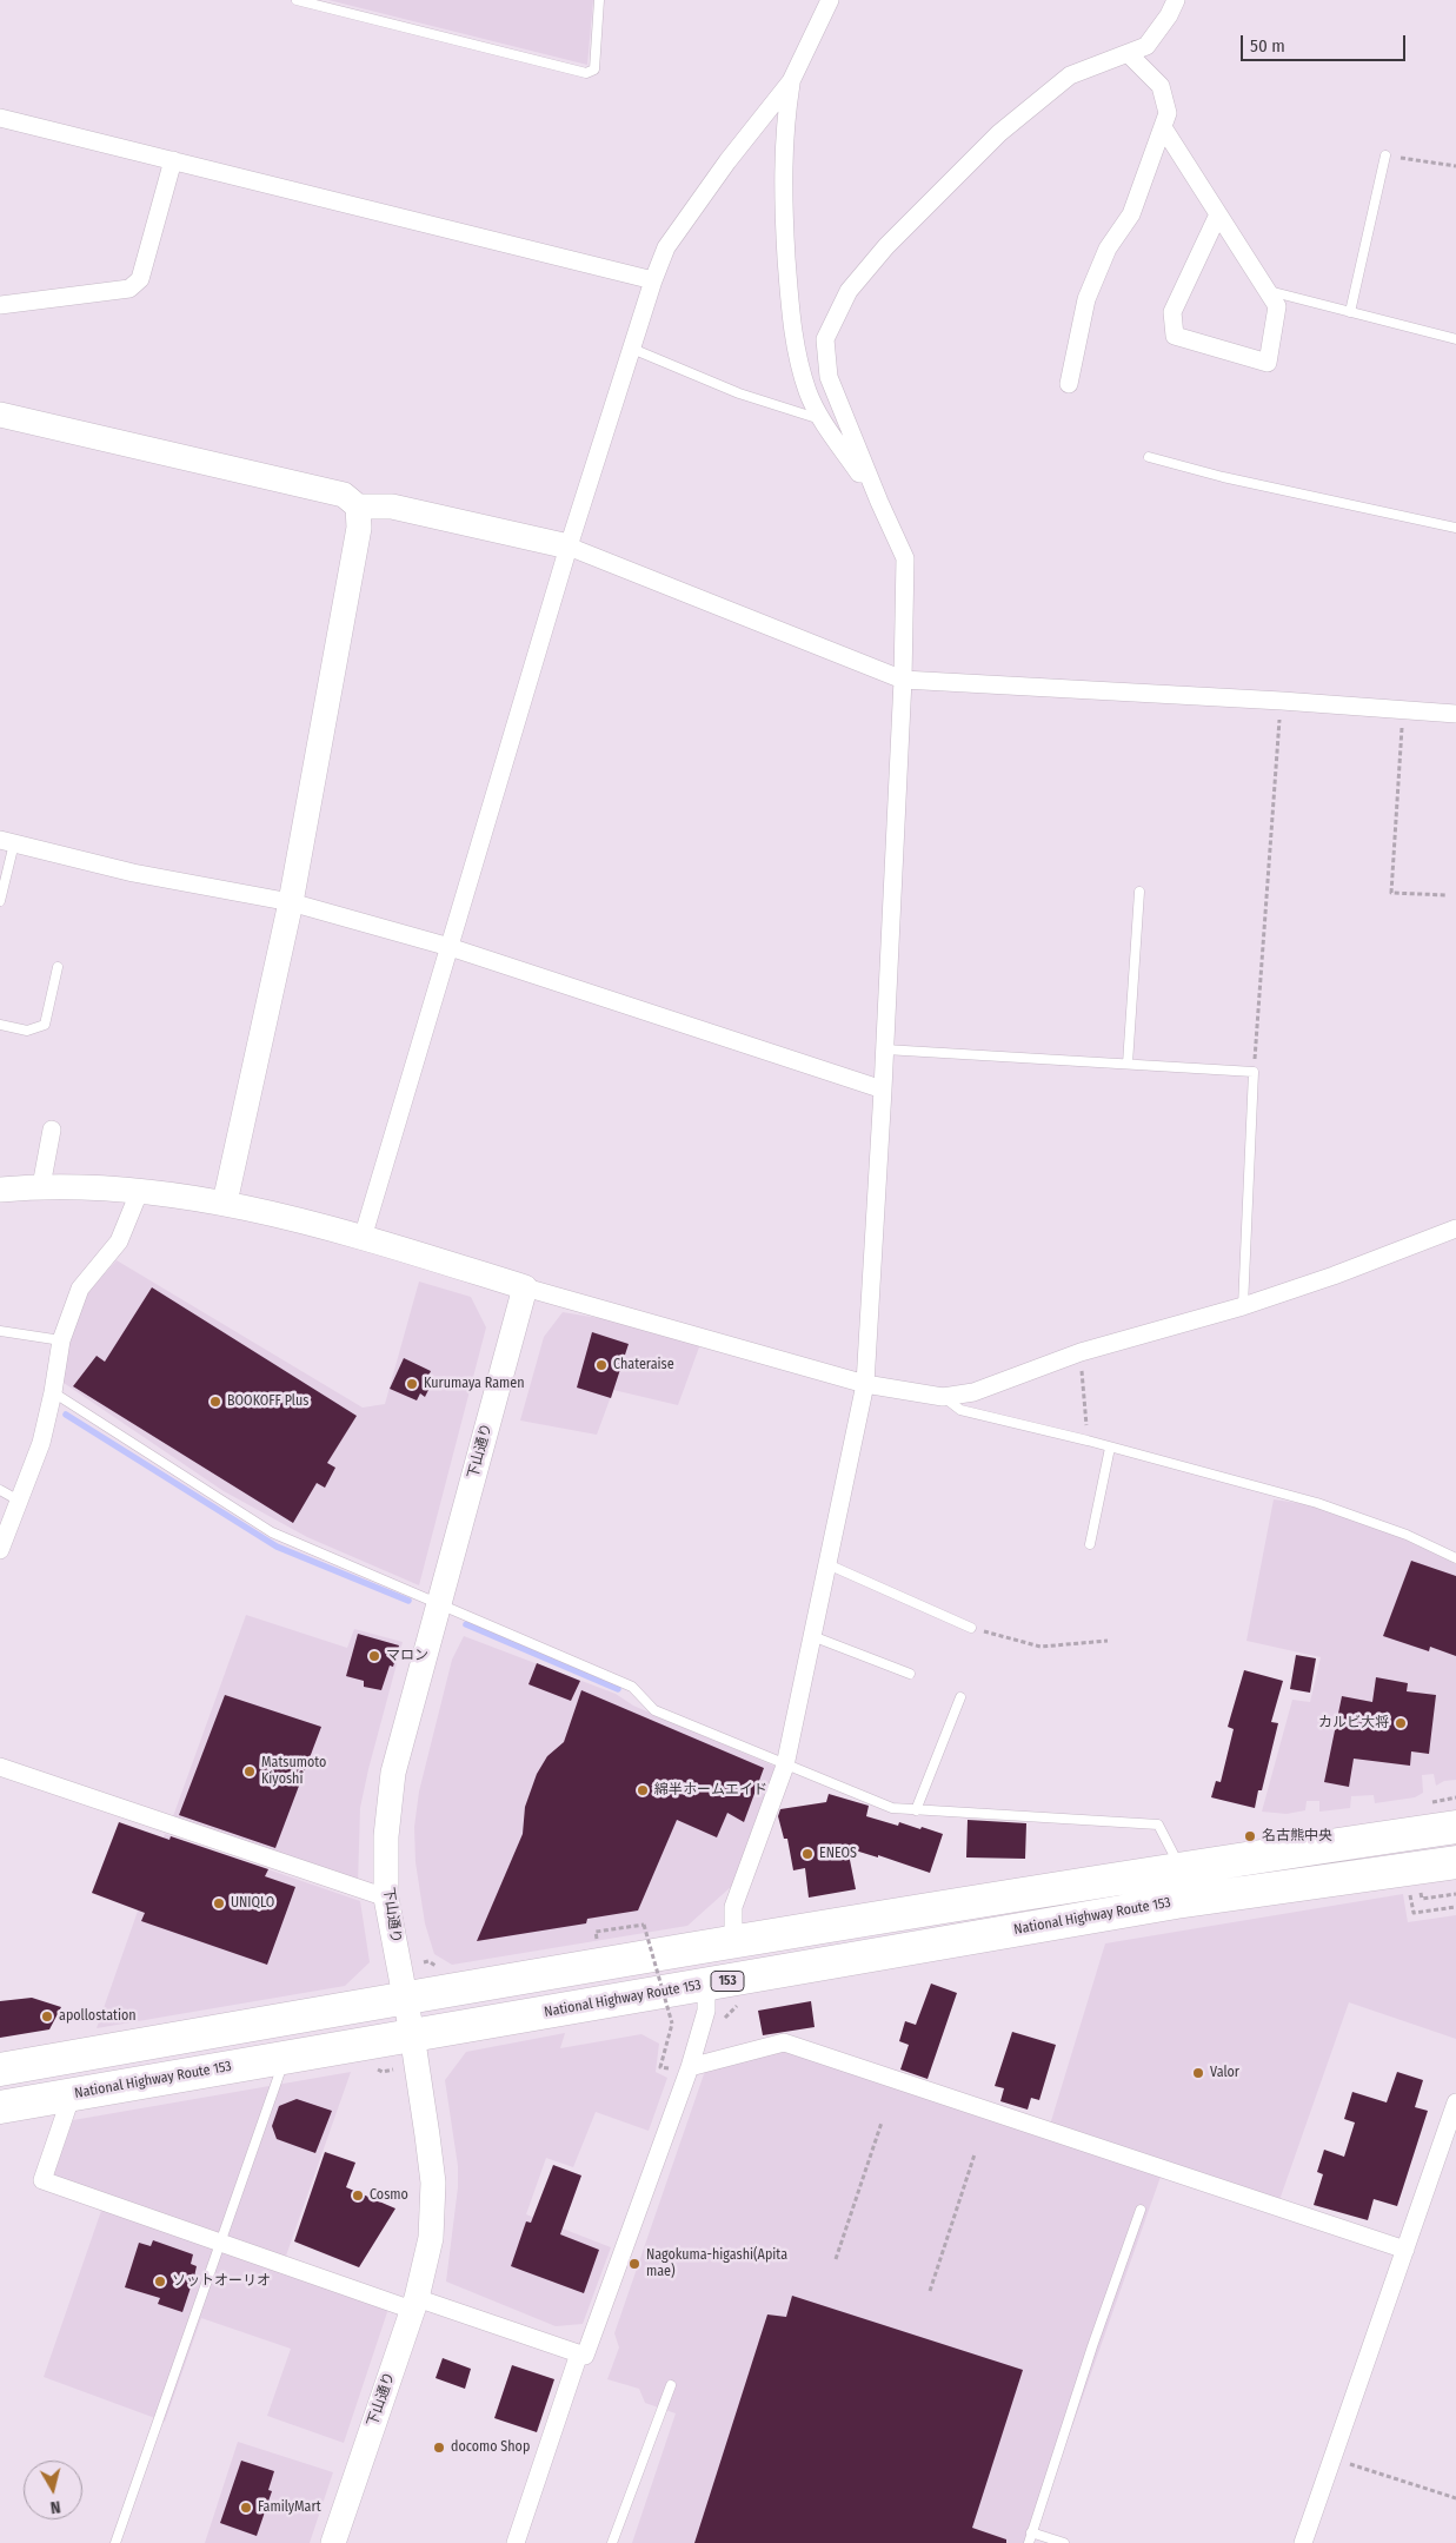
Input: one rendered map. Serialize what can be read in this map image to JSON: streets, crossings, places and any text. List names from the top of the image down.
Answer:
{
  "streets": {
    "highway": ["National Highway Route 153", "153"],
    "street": ["下山通り"]
  },
  "crossings": [
    ["下山通り", "National Highway Route 153"]
  ],
  "places": [
    "Chateraise",
    "Kurumaya Ramen",
    "BOOKOFF Plus",
    "マロン",
    "カルビ大将",
    "Matsumoto Kiyoshi",
    "綿半ホームエイド",
    "名古熊中央",
    "ENEOS",
    "UNIQLO",
    "apollostation",
    "Valor",
    "Cosmo",
    "Nagokuma-higashi(Apita mae)",
    "ソットオーリオ",
    "docomo Shop",
    "FamilyMart"
  ],
  "scale_bar": "50 m",
  "north": "bottom"
}
